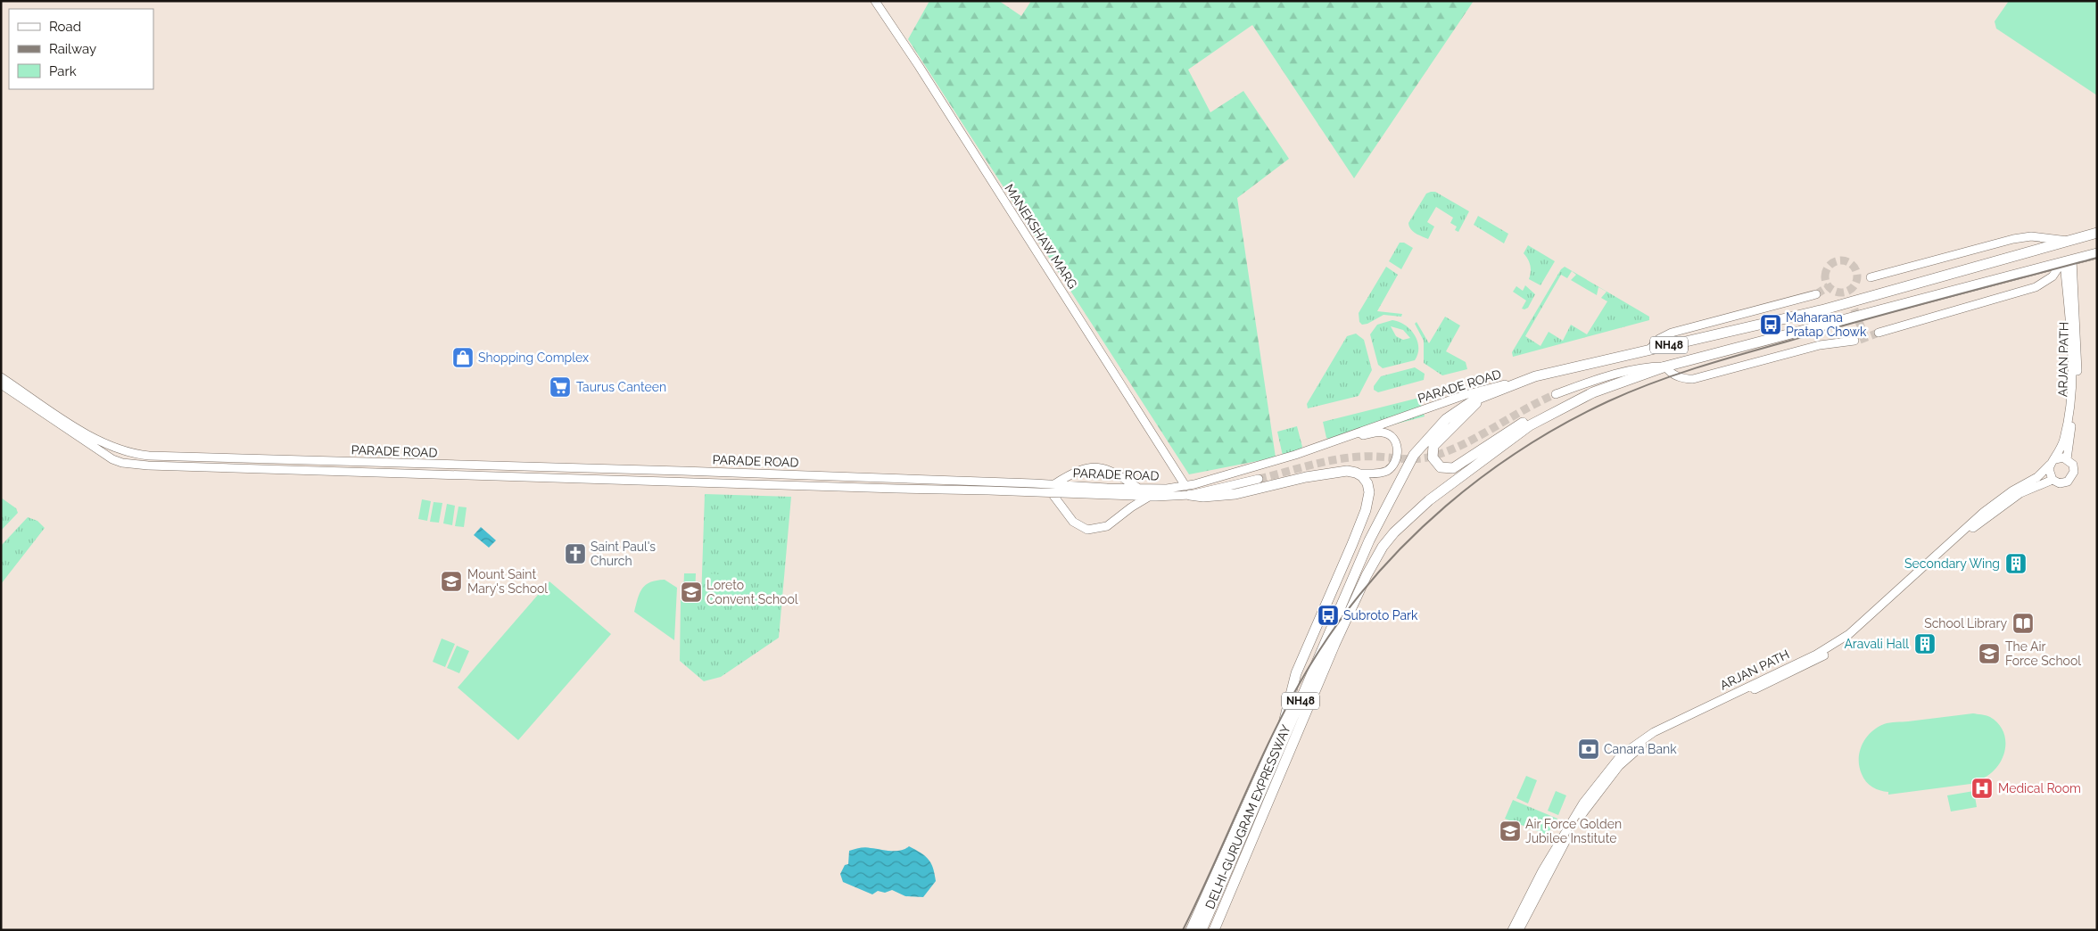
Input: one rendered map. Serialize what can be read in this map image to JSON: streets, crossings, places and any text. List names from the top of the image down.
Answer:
{
  "streets": {
    "highway": ["NH48", "DELHI-GURUGRAM EXPRESSWAY"],
    "street": ["MANEKSHAW MARG", "ARJAN PATH", "PARADE ROAD"]
  },
  "crossings": [
    ["MANEKSHAW MARG", "PARADE ROAD"],
    ["NH48", "ARJAN PATH"],
    ["NH48", "PARADE ROAD"],
    ["NH48", "DELHI-GURUGRAM EXPRESSWAY"]
  ],
  "places": {
    "bus stop": ["Maharana Pratap Chowk", "Subroto Park"],
    "shop": ["Shopping Complex"],
    "supermarket": ["Taurus Canteen"],
    "church": ["Saint Paul's Church"],
    "building": ["Secondary Wing", "Aravali Hall"],
    "school or university": [
      "Mount Saint Mary's School",
      "Loreto Convent School",
      "The Air Force School",
      "Air Force Golden Jubilee Institute"
    ],
    "library": ["School Library"],
    "bank": ["Canara Bank"],
    "hospital": ["Medical Room"]
  },
  "legend": ["Road", "Railway", "Park"]
}
